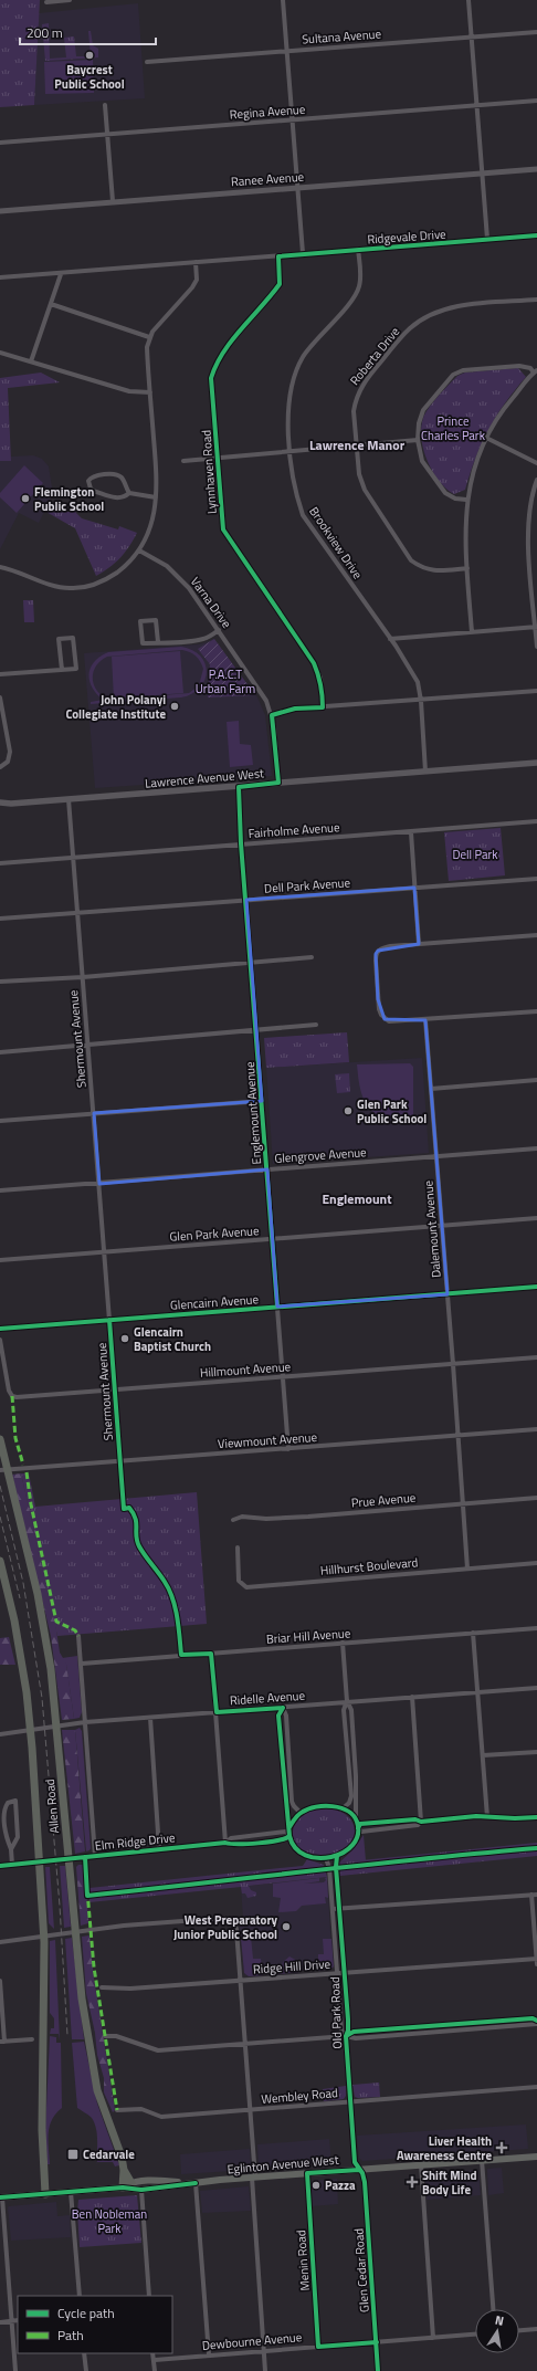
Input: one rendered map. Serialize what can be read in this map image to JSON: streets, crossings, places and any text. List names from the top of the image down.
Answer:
{
  "streets": {
    "highway": ["Allen Road"],
    "main road": ["Lawrence Avenue West", "Eglinton Avenue West"],
    "street": [
      "Sultana Avenue",
      "Regina Avenue",
      "Ranee Avenue",
      "Ridgevale Drive",
      "Roberta Drive",
      "Lynnhaven Road",
      "Brookview Drive",
      "Varna Drive",
      "Fairholme Avenue",
      "Dell Park Avenue",
      "Shermount Avenue",
      "Englemount Avenue",
      "Glengrove Avenue",
      "Dalemount Avenue",
      "Glen Park Avenue",
      "Glencairn Avenue",
      "Hillmount Avenue",
      "Viewmount Avenue",
      "Prue Avenue",
      "Hillhurst Boulevard",
      "Briar Hill Avenue",
      "Ridelle Avenue",
      "Elm Ridge Drive",
      "Ridge Hill Drive",
      "Old Park Road",
      "Wembley Road",
      "Menin Road",
      "Glen Cedar Road",
      "Dewbourne Avenue"
    ]
  },
  "crossings": [
    ["Ridgevale Drive", "Lynnhaven Road"],
    ["Ridgevale Drive", "Brookview Drive"],
    ["Brookview Drive", "Lawrence Avenue West"],
    ["Varna Drive", "Lawrence Avenue West"],
    ["Lawrence Avenue West", "Shermount Avenue"],
    ["Lawrence Avenue West", "Englemount Avenue"],
    ["Fairholme Avenue", "Shermount Avenue"],
    ["Fairholme Avenue", "Englemount Avenue"],
    ["Dell Park Avenue", "Shermount Avenue"],
    ["Dell Park Avenue", "Englemount Avenue"],
    ["Shermount Avenue", "Glengrove Avenue"],
    ["Shermount Avenue", "Glen Park Avenue"],
    ["Shermount Avenue", "Glencairn Avenue"],
    ["Shermount Avenue", "Hillmount Avenue"],
    ["Shermount Avenue", "Viewmount Avenue"],
    ["Englemount Avenue", "Glengrove Avenue"],
    ["Englemount Avenue", "Glen Park Avenue"],
    ["Englemount Avenue", "Glencairn Avenue"],
    ["Englemount Avenue", "Hillmount Avenue"],
    ["Englemount Avenue", "Viewmount Avenue"],
    ["Glengrove Avenue", "Dalemount Avenue"],
    ["Dalemount Avenue", "Glen Park Avenue"],
    ["Dalemount Avenue", "Glencairn Avenue"],
    ["Dalemount Avenue", "Hillmount Avenue"],
    ["Dalemount Avenue", "Viewmount Avenue"],
    ["Dalemount Avenue", "Prue Avenue"],
    ["Dalemount Avenue", "Hillhurst Boulevard"],
    ["Allen Road", "Eglinton Avenue West"],
    ["Elm Ridge Drive", "Old Park Road"],
    ["Ridge Hill Drive", "Old Park Road"],
    ["Old Park Road", "Wembley Road"],
    ["Old Park Road", "Eglinton Avenue West"],
    ["Old Park Road", "Glen Cedar Road"],
    ["Eglinton Avenue West", "Menin Road"],
    ["Eglinton Avenue West", "Glen Cedar Road"],
    ["Menin Road", "Dewbourne Avenue"],
    ["Glen Cedar Road", "Dewbourne Avenue"]
  ],
  "districts": ["Lawrence Manor", "Englemount"],
  "parks": [
    "Prince Charles Park",
    "P.A.C.T Urban Farm",
    "Dell Park",
    "Ben Nobleman Park"
  ],
  "places": {
    "other": [
      "Baycrest Public School",
      "Flemington Public School",
      "John Polanyi Collegiate Institute",
      "Glen Park Public School",
      "Glencairn Baptist Church",
      "West Preparatory Junior Public School",
      "Pazza"
    ],
    "health": ["Liver Health Awareness Centre", "Shift Mind Body Life"],
    "transit": ["Cedarvale"]
  },
  "legend": ["Cycle path", "Path"],
  "scale_bar": "200 m",
  "north": "top"
}
